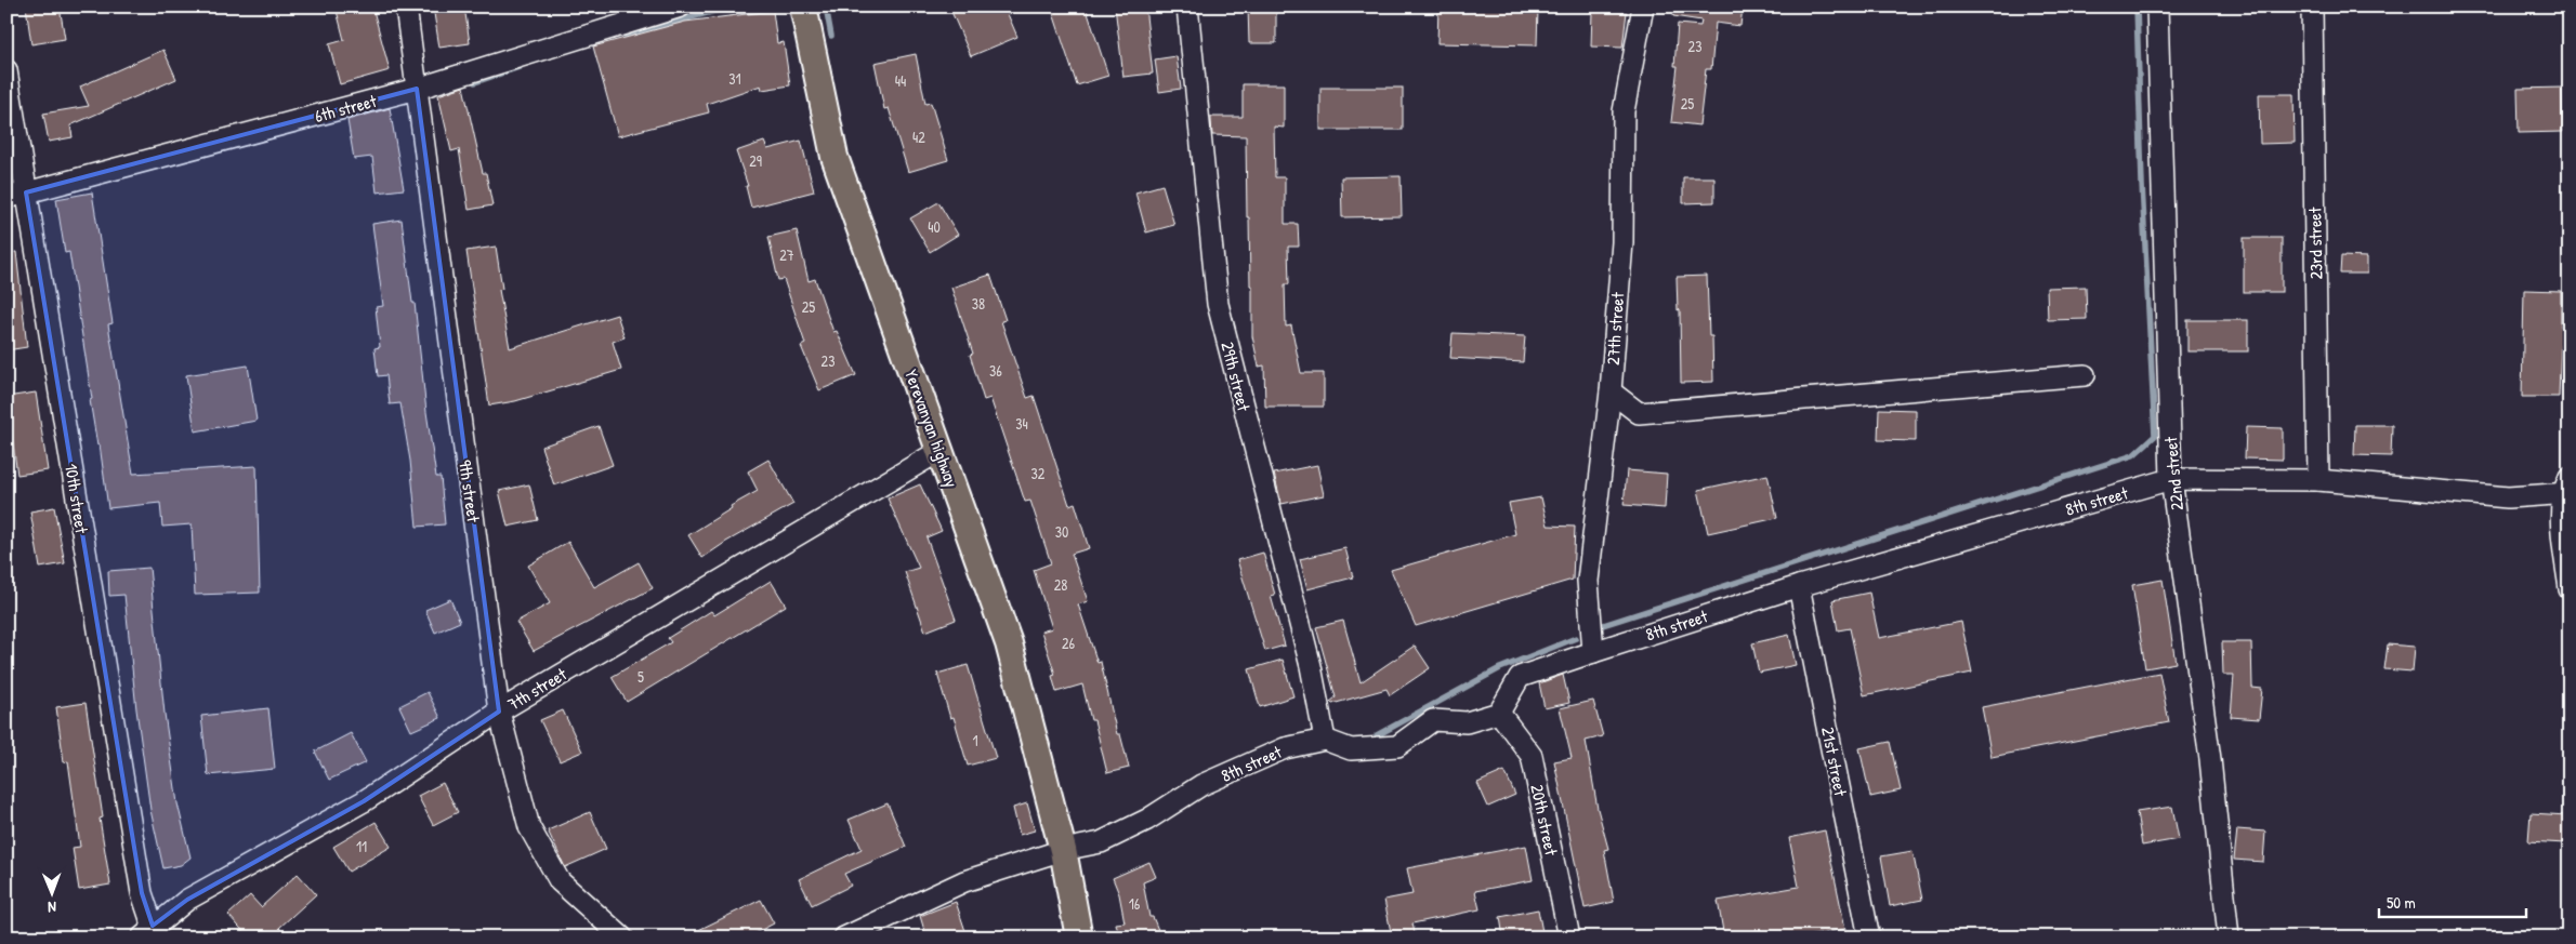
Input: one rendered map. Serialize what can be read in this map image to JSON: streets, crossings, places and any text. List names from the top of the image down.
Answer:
{
  "streets": {
    "main road": ["Yerevanyan highway"],
    "street": [
      "6th street",
      "23rd street",
      "27th street",
      "29th street",
      "22nd street",
      "9th street",
      "10th street",
      "8th street",
      "7th street",
      "21st street",
      "20th street"
    ]
  },
  "crossings": [
    ["6th street", "9th street"],
    ["6th street", "10th street"],
    ["23rd street", "8th street"],
    ["27th street", "8th street"],
    ["29th street", "8th street"],
    ["Yerevanyan highway", "8th street"],
    ["Yerevanyan highway", "7th street"],
    ["22nd street", "8th street"],
    ["9th street", "7th street"],
    ["10th street", "7th street"],
    ["8th street", "21st street"],
    ["8th street", "20th street"]
  ],
  "house_numbers": [
    "23",
    "31",
    "44",
    "25",
    "42",
    "29",
    "40",
    "27",
    "38",
    "25",
    "23",
    "36",
    "34",
    "32",
    "30",
    "28",
    "26",
    "5",
    "1",
    "11",
    "16"
  ],
  "scale_bar": "50 m",
  "north": "bottom"
}
